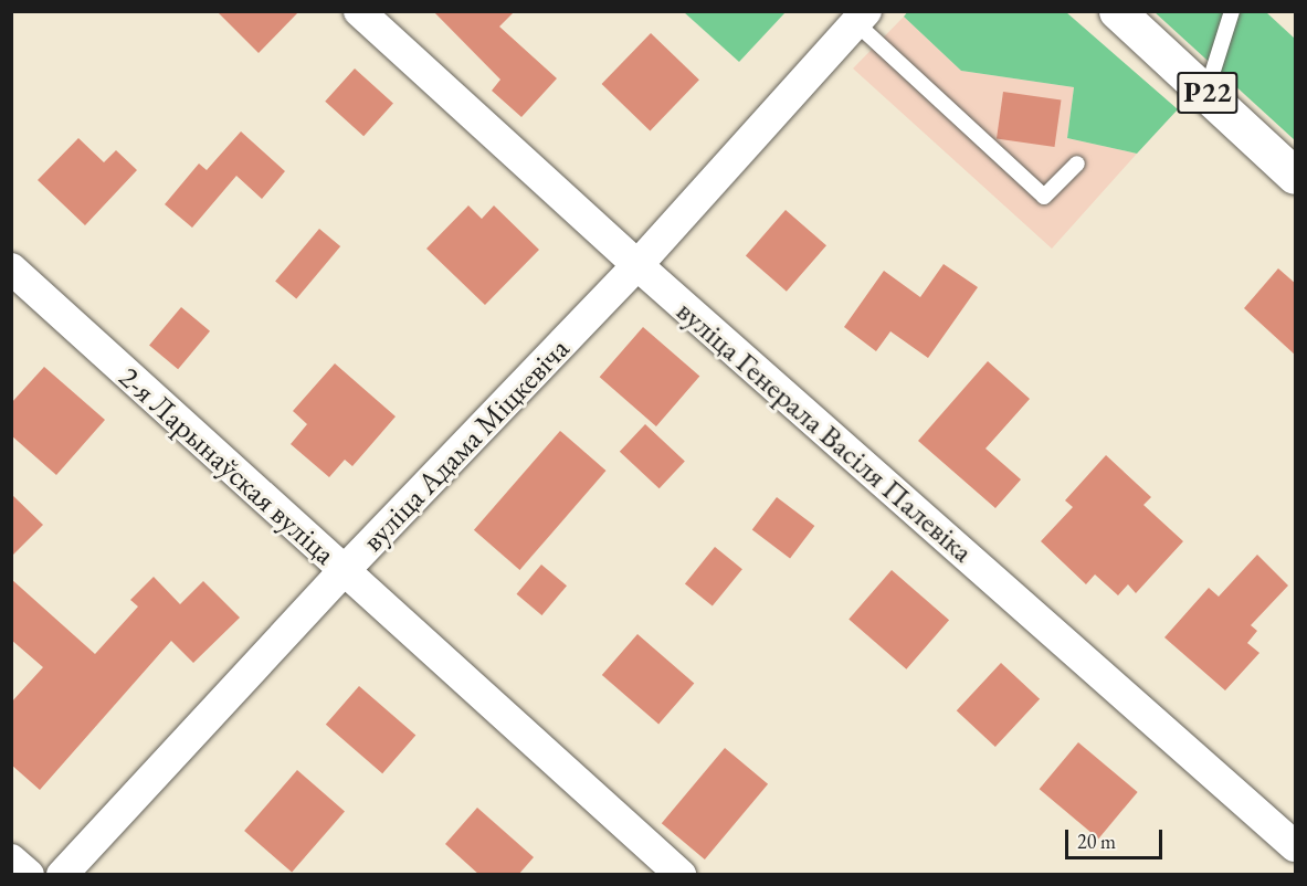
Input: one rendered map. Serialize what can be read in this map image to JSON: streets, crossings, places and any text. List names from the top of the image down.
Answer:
{
  "streets": {
    "main road": ["Р22"],
    "street": ["вуліца Генерала Васіля Палевіка", "вуліца Адама Міцкевіча", "2-я Ларынаўская вуліца"]
  },
  "crossings": [
    ["вуліца Генерала Васіля Палевіка", "вуліца Адама Міцкевіча"],
    ["вуліца Адама Міцкевіча", "2-я Ларынаўская вуліца"]
  ],
  "scale_bar": "20 m"
}
